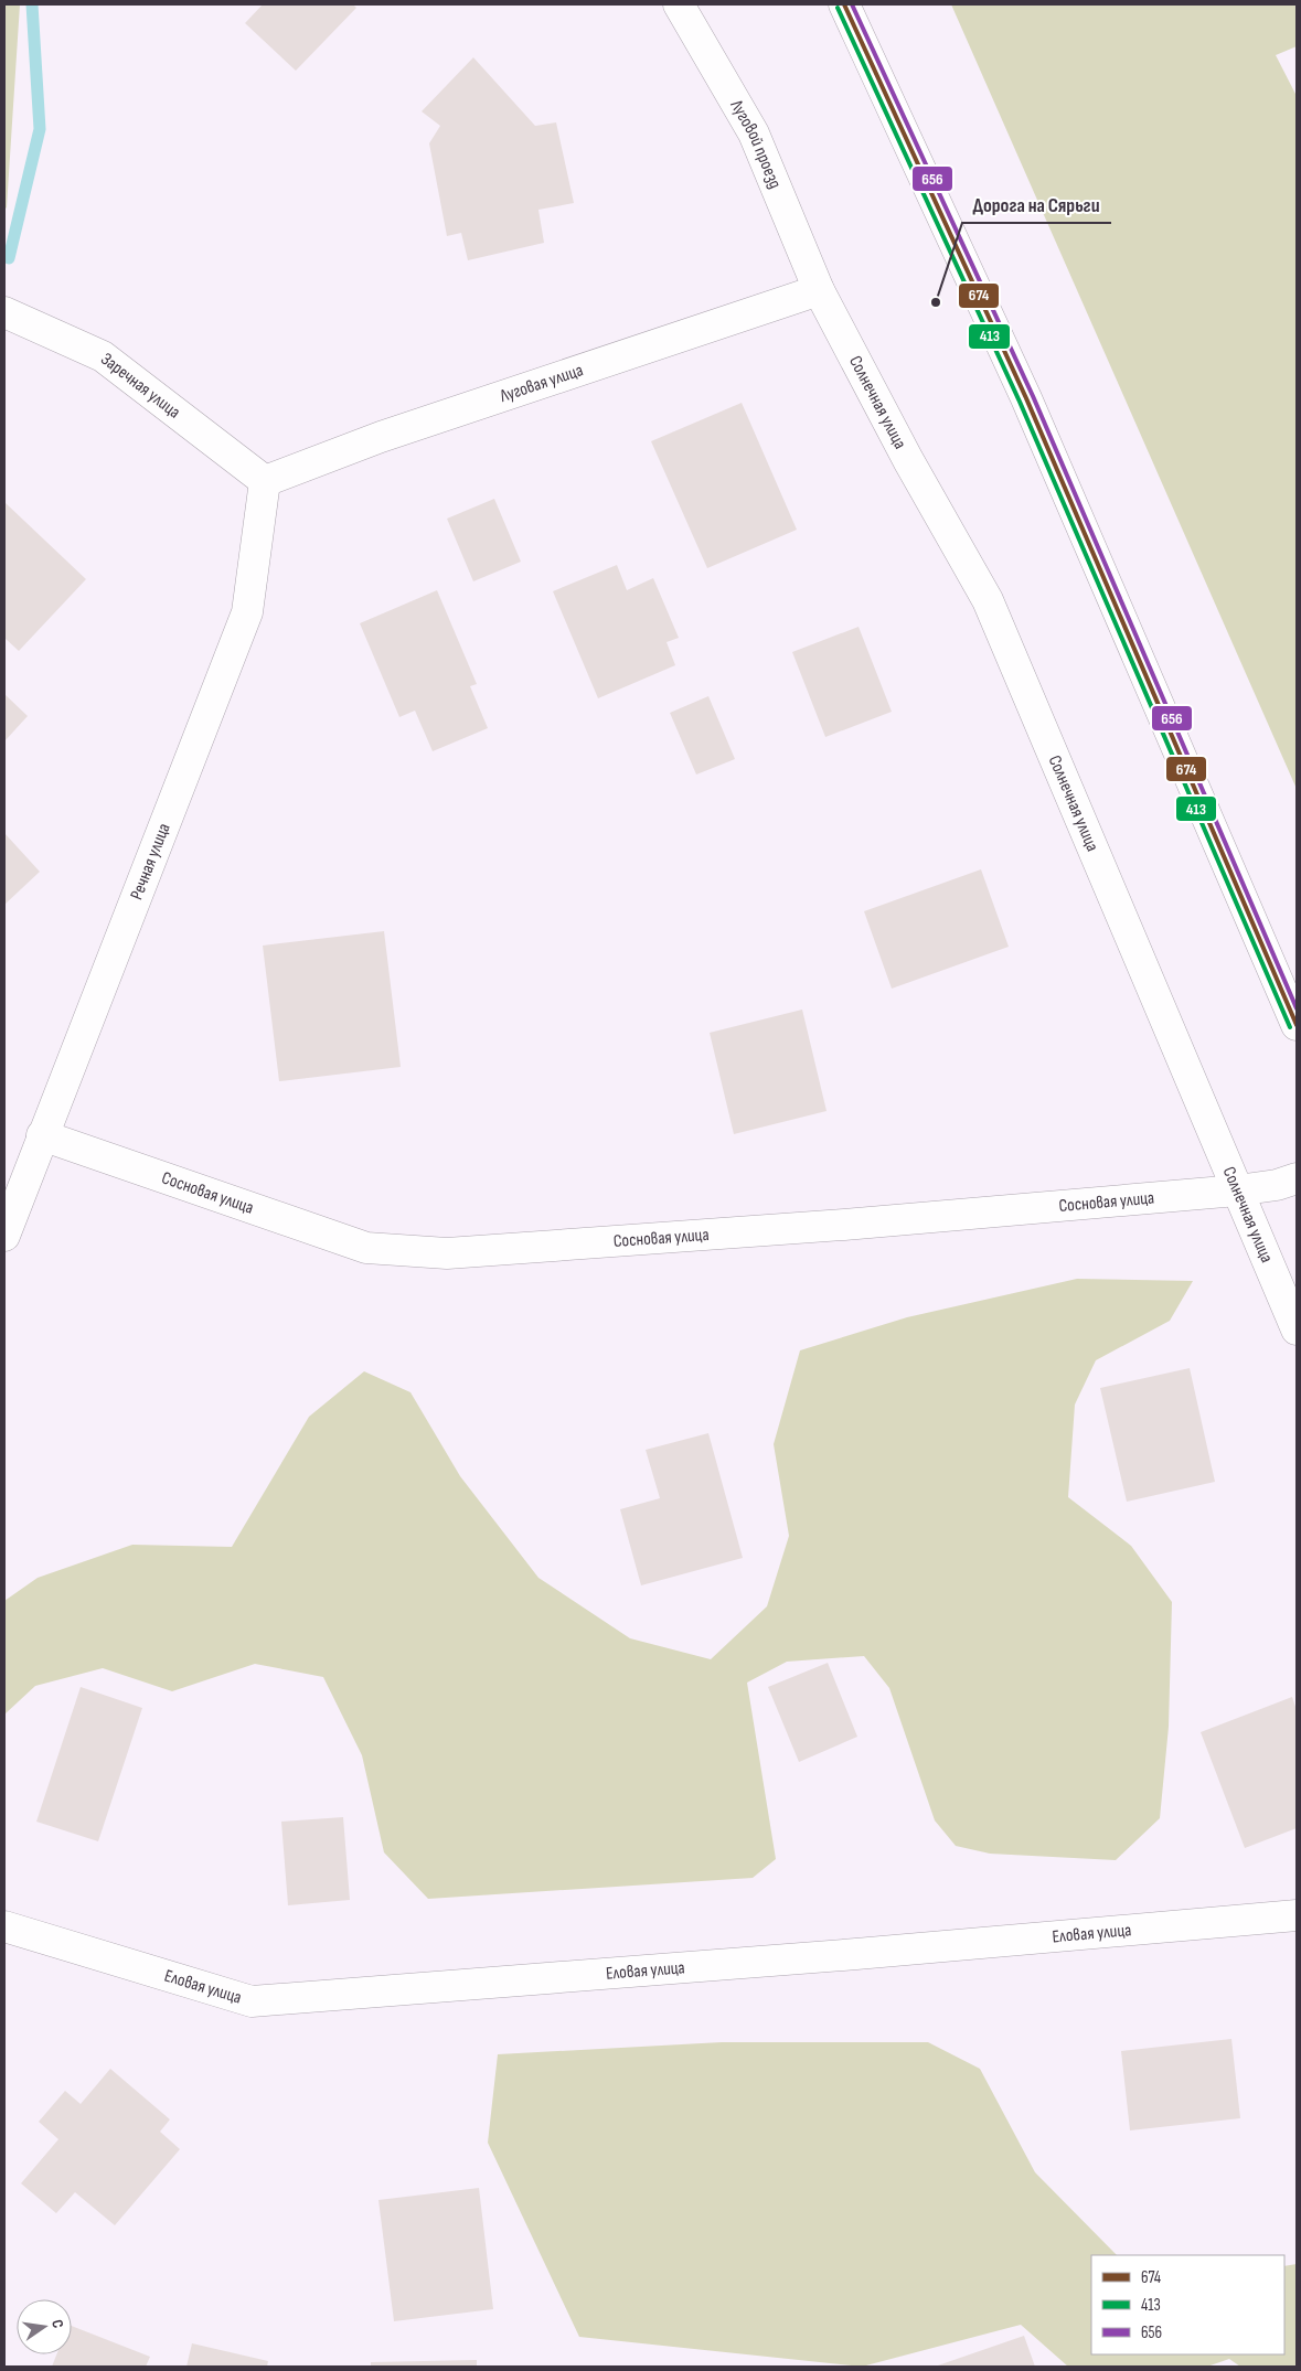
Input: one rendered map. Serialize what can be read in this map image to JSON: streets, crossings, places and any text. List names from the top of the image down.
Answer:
{
  "streets": {
    "street": [
      "Луговой проезд",
      "Луговая улица",
      "Заречная улица",
      "Солнечная улица",
      "Речная улица",
      "Сосновая улица",
      "Еловая улица"
    ]
  },
  "crossings": [
    ["Луговой проезд", "Луговая улица"],
    ["Луговой проезд", "Солнечная улица"],
    ["Луговая улица", "Заречная улица"],
    ["Луговая улица", "Солнечная улица"],
    ["Луговая улица", "Речная улица"],
    ["Заречная улица", "Речная улица"],
    ["Солнечная улица", "Сосновая улица"],
    ["Речная улица", "Сосновая улица"]
  ],
  "places": ["Дорога на Сярьги"],
  "lines": ["transit line 674", "transit line 656", "transit line 413"],
  "legend": ["674", "413", "656"],
  "north": "right"
}
